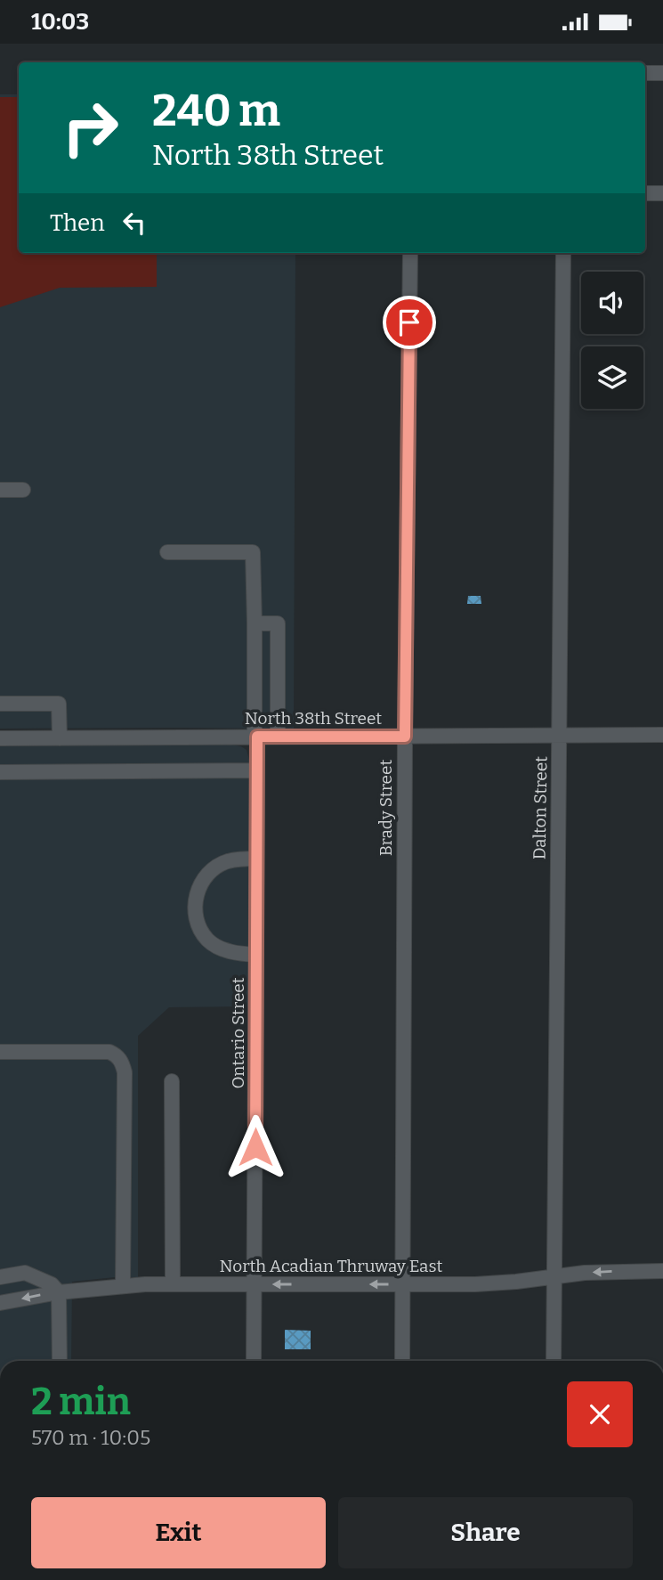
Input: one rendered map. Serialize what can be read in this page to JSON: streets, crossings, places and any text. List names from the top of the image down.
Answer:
{
  "streets": {
    "street": [
      "North 38th Street",
      "Brady Street",
      "Dalton Street",
      "Ontario Street",
      "North Acadian Thruway East"
    ]
  },
  "crossings": [
    ["North 38th Street", "Brady Street"],
    ["North 38th Street", "Dalton Street"],
    ["North 38th Street", "Ontario Street"],
    ["Brady Street", "North Acadian Thruway East"],
    ["Dalton Street", "North Acadian Thruway East"],
    ["Ontario Street", "North Acadian Thruway East"]
  ],
  "one_way": ["North Acadian Thruway East"],
  "page": {
    "status": "10:03",
    "turn": ["240 m", "North 38th Street"],
    "then": "Then",
    "heading": ["2 min", "570 m · 10:05"],
    "buttons": ["Exit", "Share"]
  }
}
